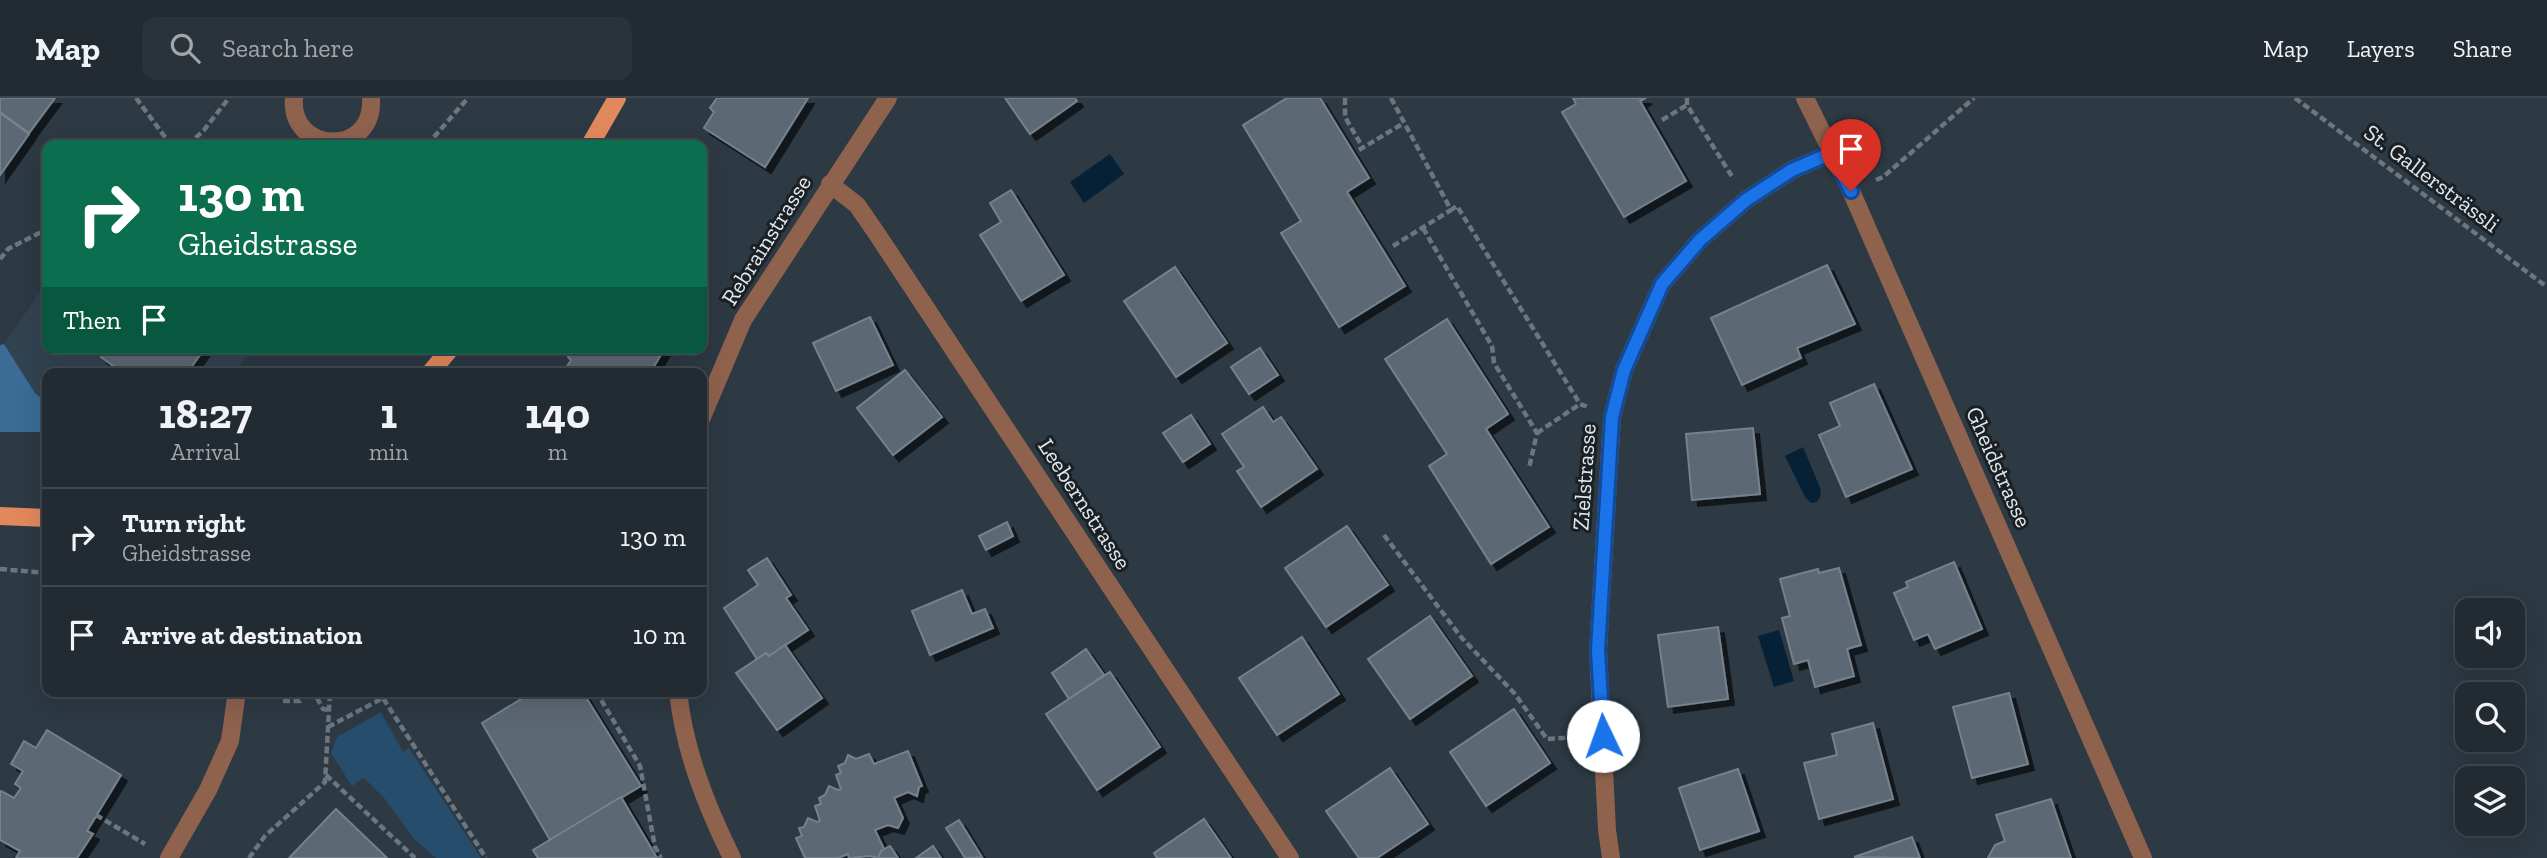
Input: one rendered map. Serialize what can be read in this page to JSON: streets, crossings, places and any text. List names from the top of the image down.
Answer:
{
  "streets": {
    "street": [
      "Rebrainstrasse",
      "Gheidstrasse",
      "Zielstrasse",
      "Leebernstrasse"
    ],
    "path": ["St. Gallersträssli"]
  },
  "crossings": [
    ["Rebrainstrasse", "Leebernstrasse"],
    ["Gheidstrasse", "Zielstrasse"]
  ],
  "page": {
    "header": "Map",
    "search": "Search here",
    "nav": ["Map", "Layers", "Share"],
    "turn": ["130 m", "Gheidstrasse"],
    "then": "Then",
    "eta": [
      "18:27",
      "Arrival",
      "1",
      "min",
      "140",
      "m"
    ],
    "list": [
      {
        "name": "Turn right",
        "note": "Gheidstrasse",
        "value": "130 m"
      },
      {
        "name": "Arrive at destination",
        "value": "10 m"
      }
    ]
  }
}
